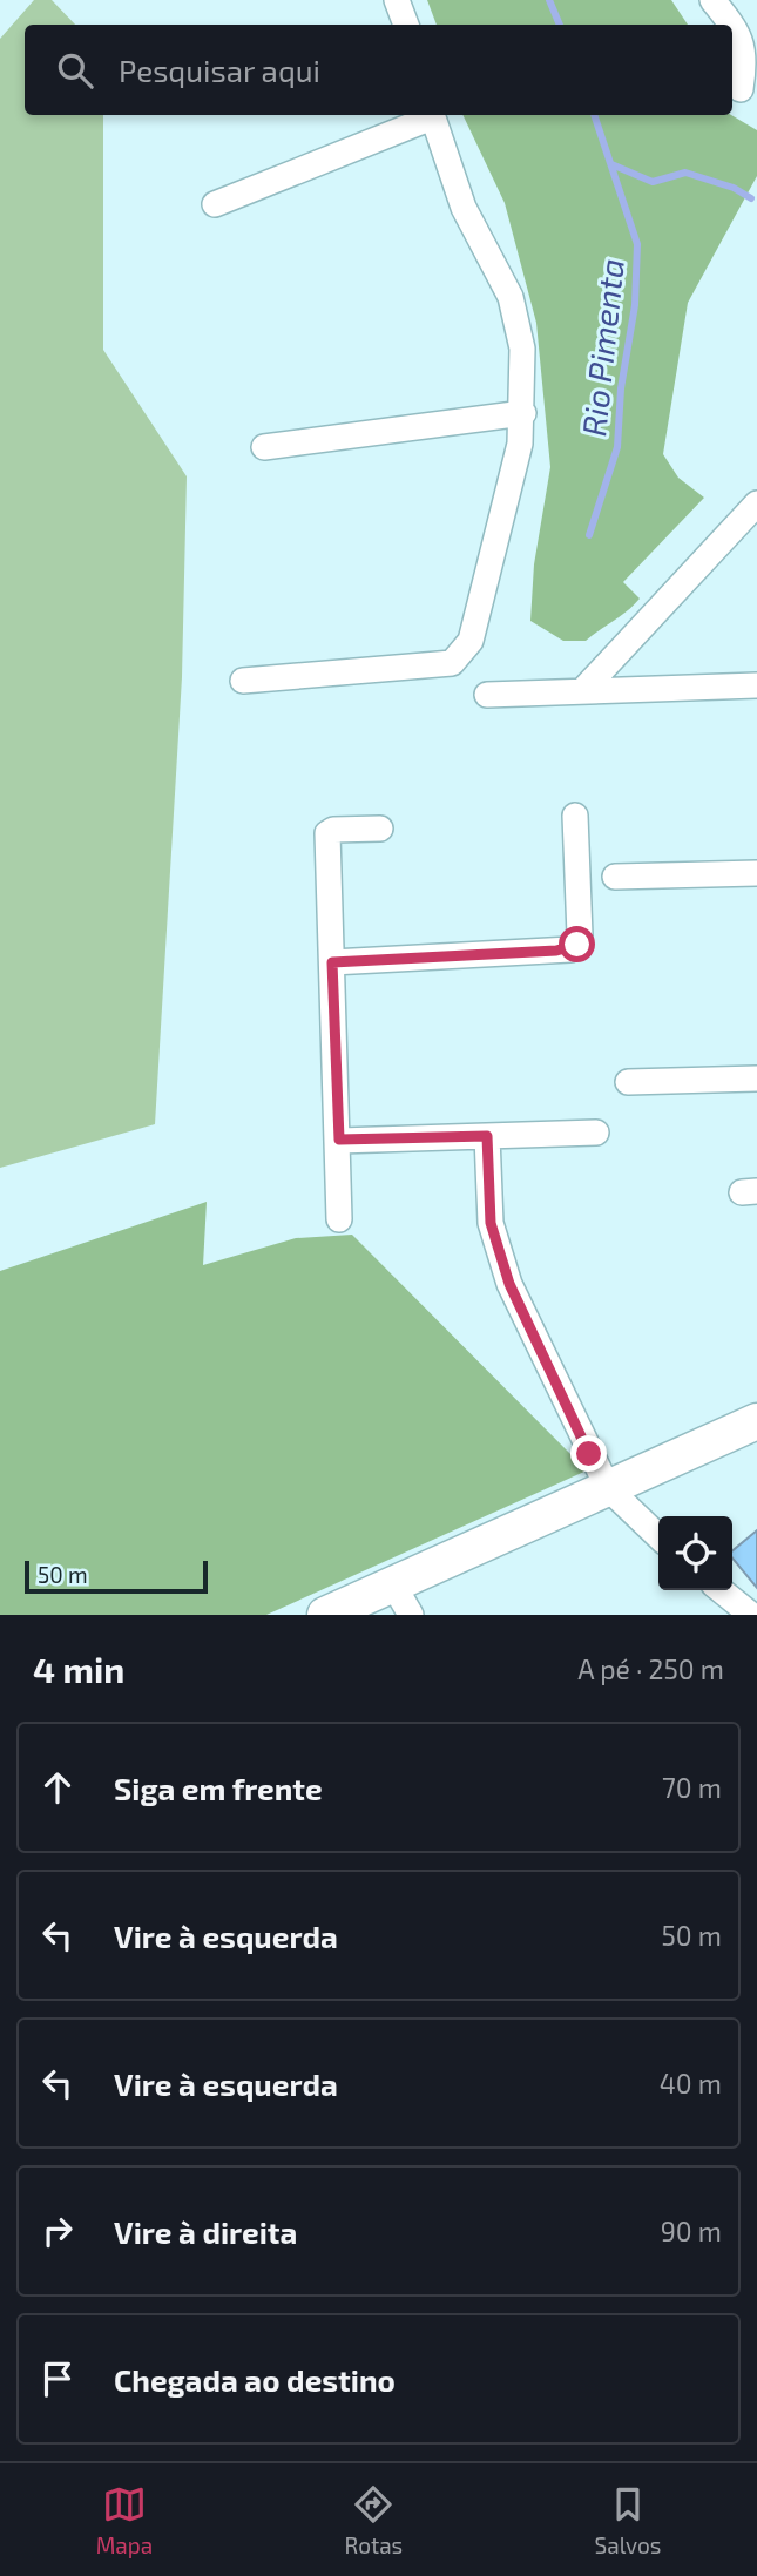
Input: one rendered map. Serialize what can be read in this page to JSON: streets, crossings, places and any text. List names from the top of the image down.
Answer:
{
  "water": ["Rio Pimenta"],
  "scale_bar": "50 m",
  "page": {
    "search": "Pesquisar aqui",
    "scale": "50 m",
    "heading": ["4 min", "A pé · 250 m"],
    "list": [
      ["Siga em frente", "70 m"],
      ["Vire à esquerda", "50 m"],
      ["Vire à esquerda", "40 m"],
      ["Vire à direita", "90 m"],
      "Chegada ao destino"
    ],
    "nav": ["Mapa", "Rotas", "Salvos"]
  }
}
